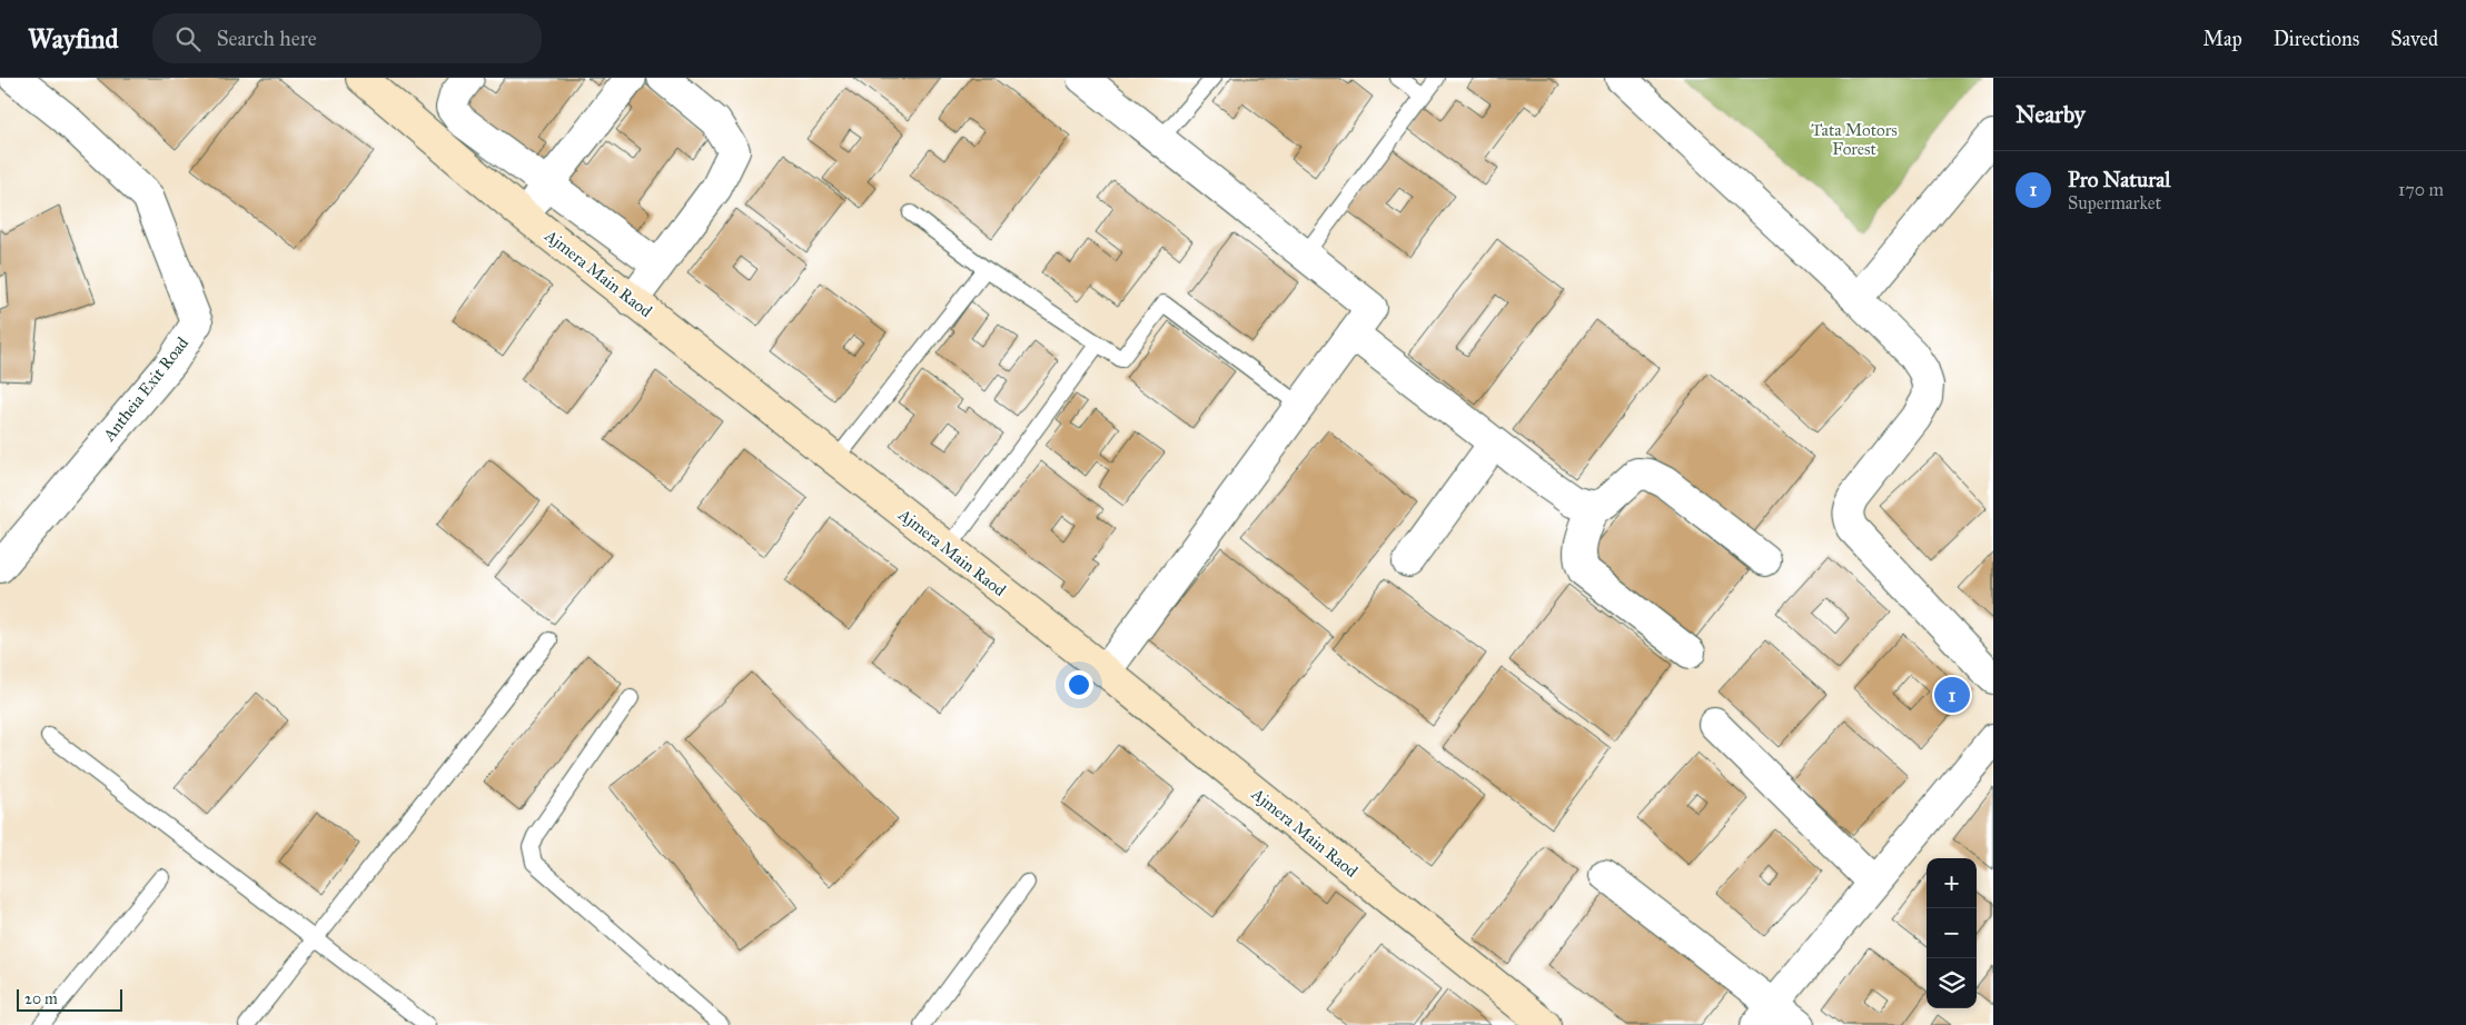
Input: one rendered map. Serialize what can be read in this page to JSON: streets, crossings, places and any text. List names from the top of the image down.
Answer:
{
  "streets": {
    "street": ["Ajmera Main Raod", "Antheia Exit Road"]
  },
  "parks": ["Tata Motors Forest"],
  "scale_bar": "20 m",
  "page": {
    "header": "Wayfind",
    "search": "Search here",
    "nav": ["Map", "Directions", "Saved"],
    "heading": "Nearby",
    "list": [
      {
        "mark": "1",
        "name": "Pro Natural",
        "note": "Supermarket",
        "value": "170 m"
      }
    ],
    "pins": "1",
    "map_buttons": ["+", "−"],
    "scale": "20 m"
  }
}
